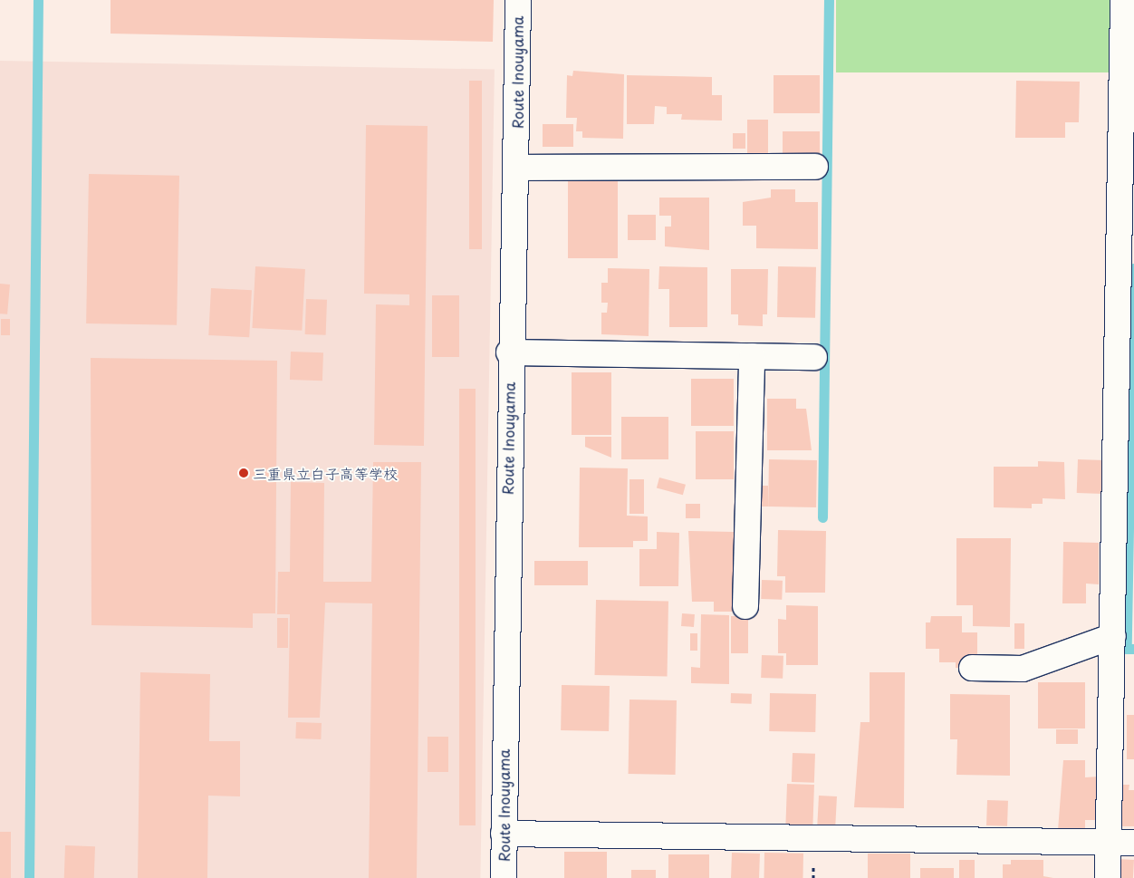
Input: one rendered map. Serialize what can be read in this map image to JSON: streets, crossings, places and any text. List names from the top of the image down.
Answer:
{
  "streets": {
    "street": ["Route Inouyama"]
  },
  "places": ["三重県立白子高等学校"]
}
